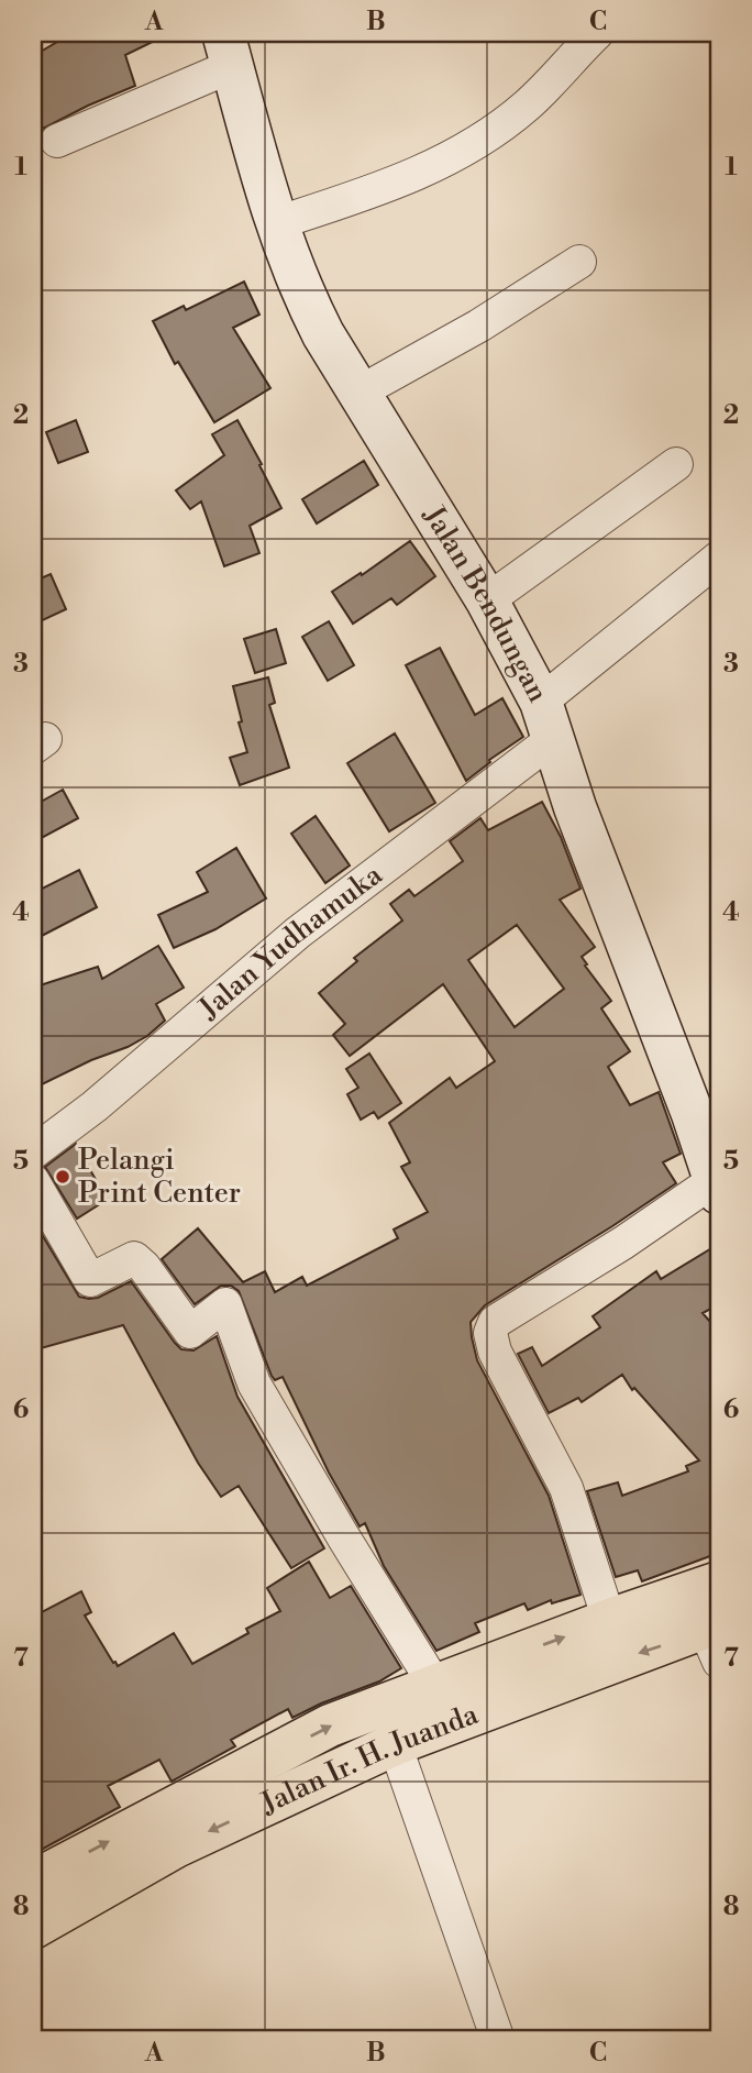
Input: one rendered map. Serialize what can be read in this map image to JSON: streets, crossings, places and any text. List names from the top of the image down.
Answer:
{
  "streets": {
    "highway": ["Jalan Ir. H. Juanda"],
    "street": ["Jalan Bendungan", "Jalan Yudhamuka"]
  },
  "crossings": [
    ["Jalan Bendungan", "Jalan Yudhamuka"]
  ],
  "places": ["Pelangi Print Center"],
  "grid": {
    "columns": ["A", "B", "C"],
    "rows": [
      "1",
      "2",
      "3",
      "4",
      "5",
      "6",
      "7",
      "8"
    ]
  }
}
